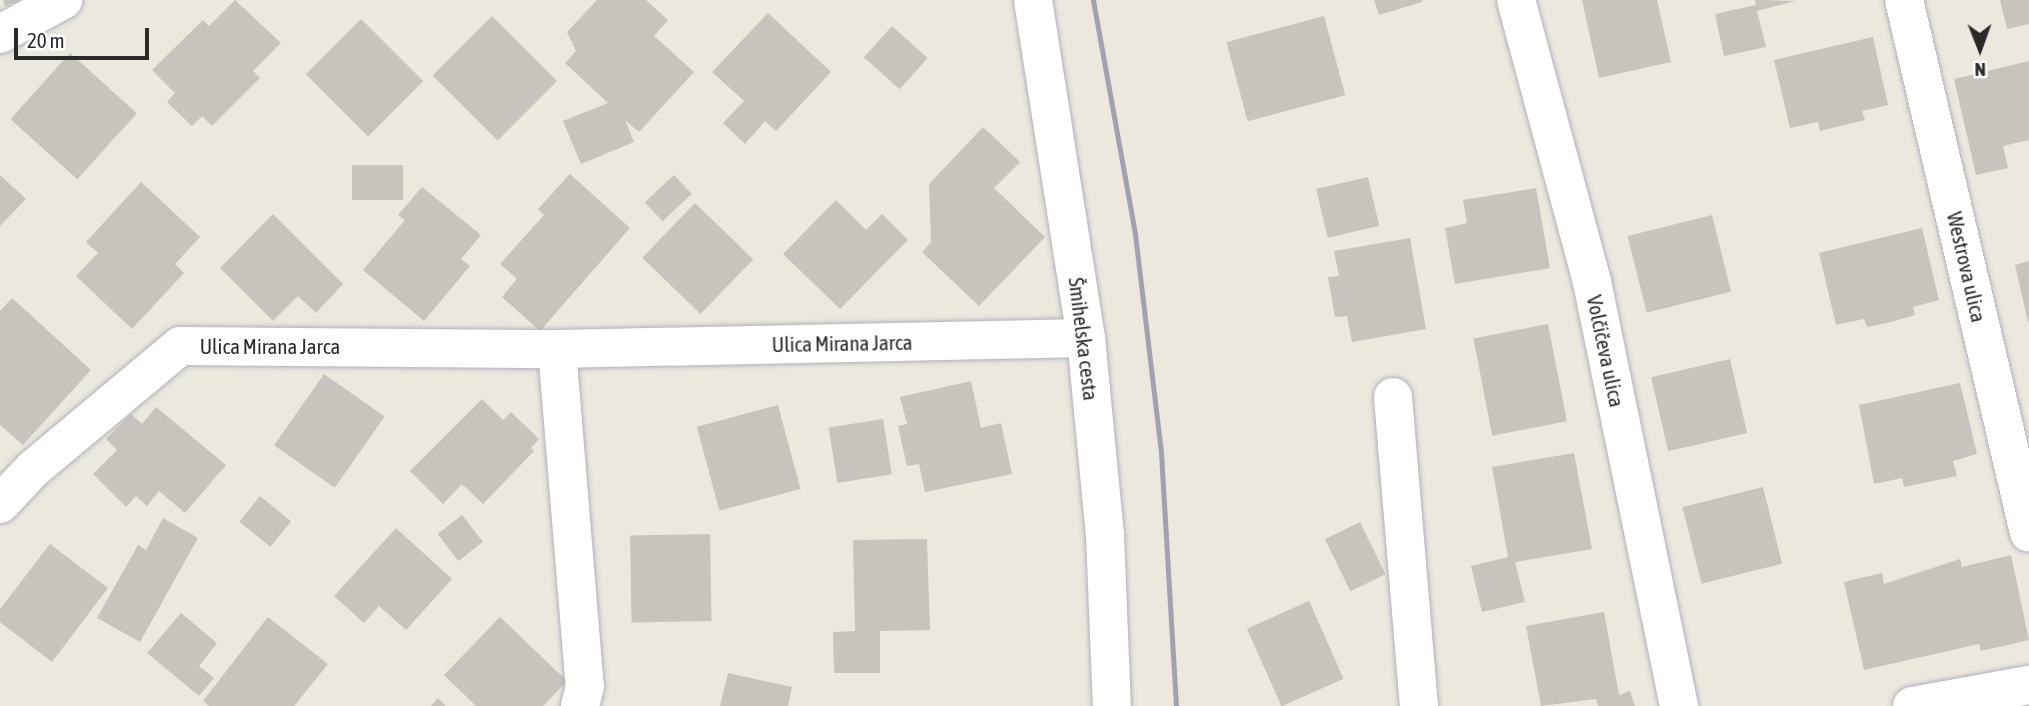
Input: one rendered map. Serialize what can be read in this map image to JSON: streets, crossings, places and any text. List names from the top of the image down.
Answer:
{
  "streets": {
    "street": [
      "Westrova ulica",
      "Šmihelska cesta",
      "Ulica Mirana Jarca",
      "Volčičeva ulica"
    ]
  },
  "crossings": [
    ["Šmihelska cesta", "Ulica Mirana Jarca"]
  ],
  "scale_bar": "20 m",
  "north": "bottom"
}
